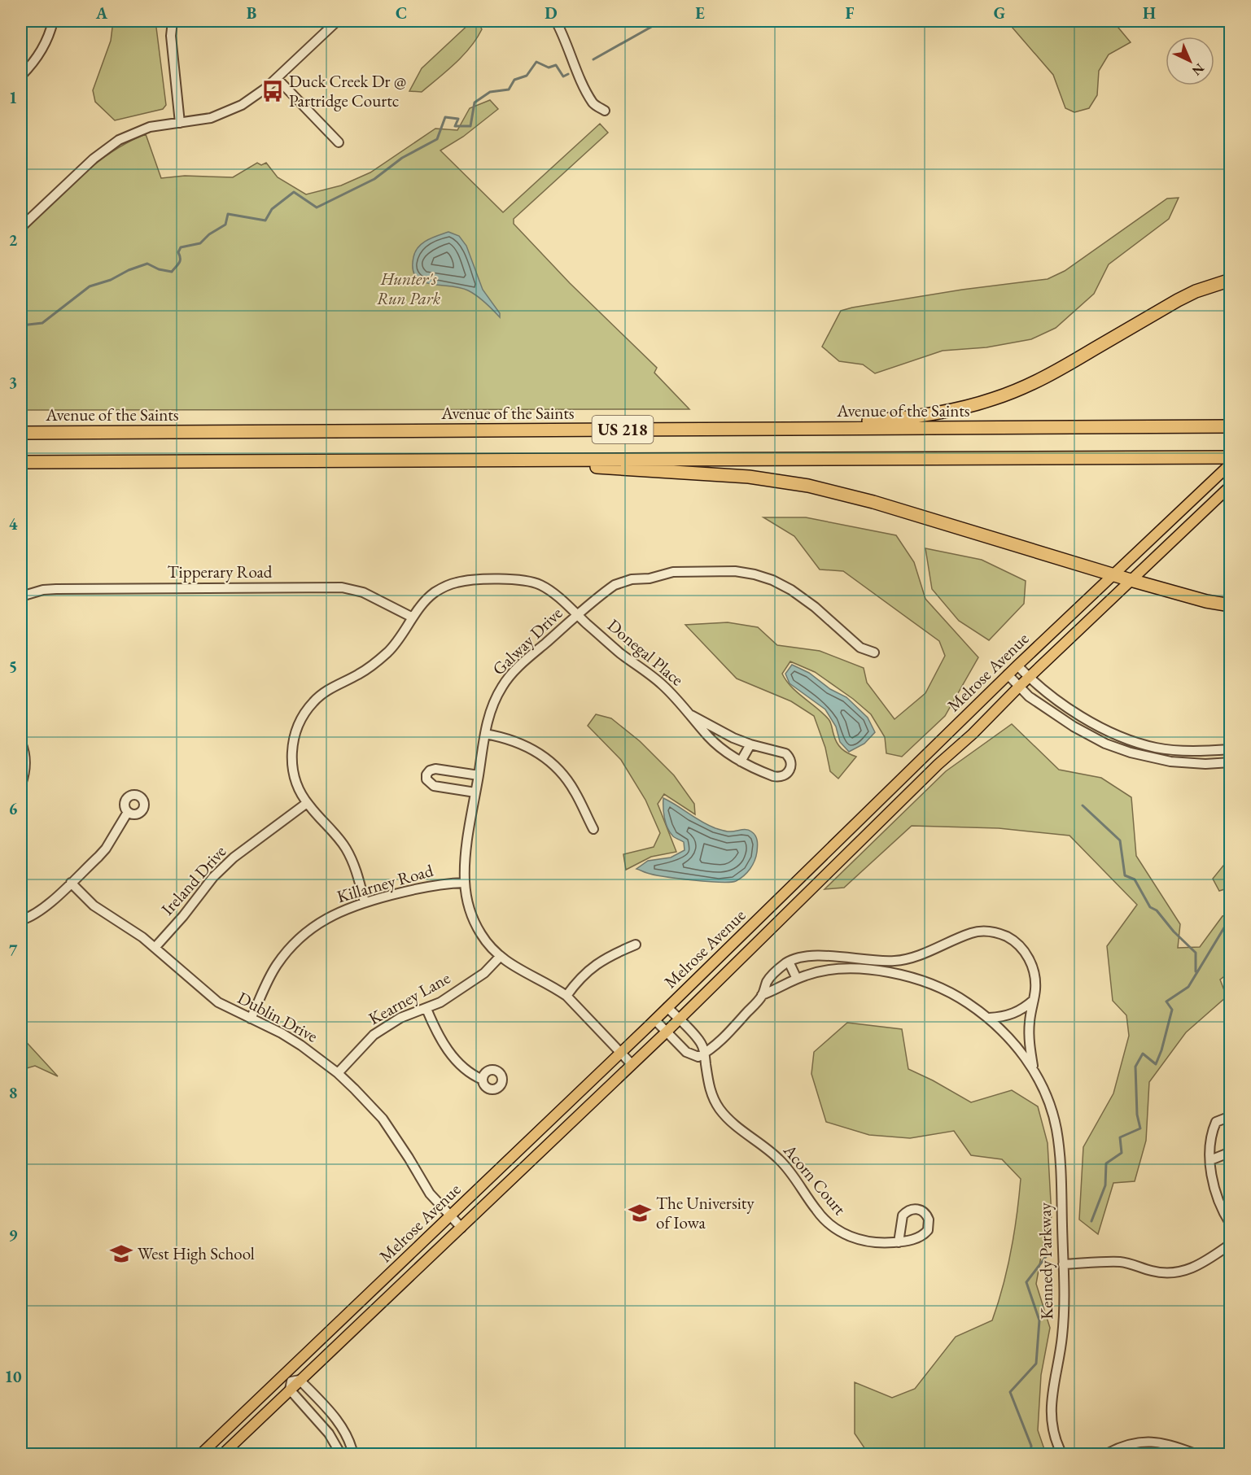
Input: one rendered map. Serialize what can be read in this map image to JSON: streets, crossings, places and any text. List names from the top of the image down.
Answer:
{
  "streets": {
    "highway": ["Avenue of the Saints", "US 218"],
    "main road": ["Melrose Avenue"],
    "street": [
      "Tipperary Road",
      "Galway Drive",
      "Donegal Place",
      "Ireland Drive",
      "Killarney Road",
      "Kearney Lane",
      "Dublin Drive",
      "Acorn Court",
      "Kennedy Parkway"
    ]
  },
  "crossings": [
    ["Tipperary Road", "Donegal Place"],
    ["Galway Drive", "Donegal Place"],
    ["Galway Drive", "Melrose Avenue"],
    ["Galway Drive", "Killarney Road"],
    ["Galway Drive", "Kearney Lane"],
    ["Donegal Place", "Ireland Drive"],
    ["Donegal Place", "Killarney Road"],
    ["Melrose Avenue", "Dublin Drive"],
    ["Ireland Drive", "Dublin Drive"],
    ["Killarney Road", "Dublin Drive"],
    ["Kearney Lane", "Dublin Drive"],
    ["Acorn Court", "Kennedy Parkway"]
  ],
  "parks": ["Hunter's Run Park"],
  "places": {
    "bus stop": ["Duck Creek Dr @ Partridge Courtc"],
    "school or university": ["The University of Iowa", "West High School"]
  },
  "north": "bottom right",
  "grid": {
    "columns": [
      "A",
      "B",
      "C",
      "D",
      "E",
      "F",
      "G",
      "H"
    ],
    "rows": [
      "1",
      "2",
      "3",
      "4",
      "5",
      "6",
      "7",
      "8",
      "9",
      "10"
    ]
  }
}
